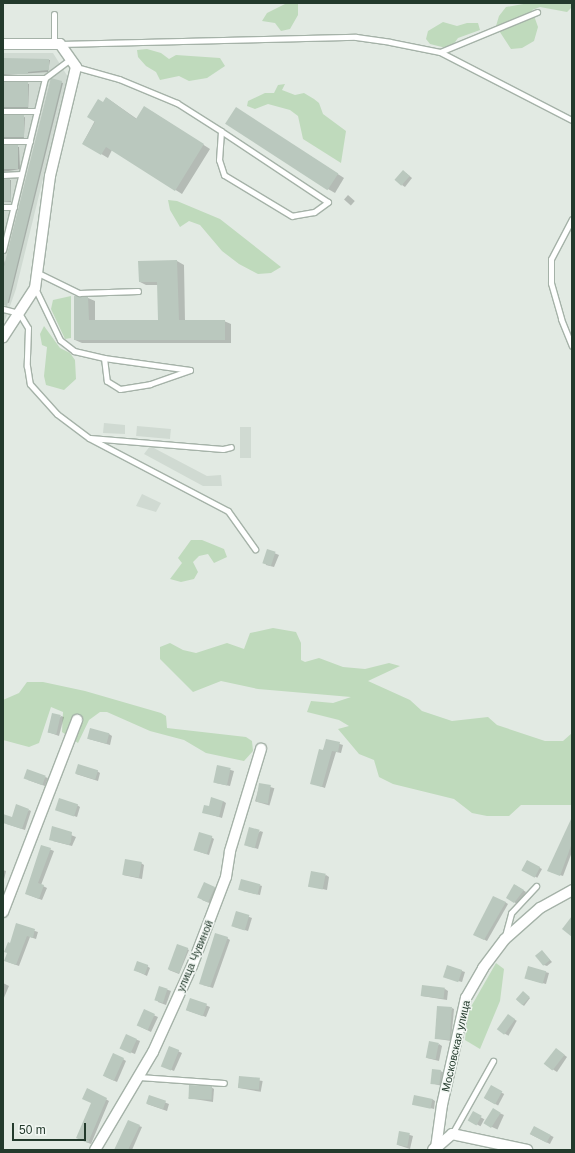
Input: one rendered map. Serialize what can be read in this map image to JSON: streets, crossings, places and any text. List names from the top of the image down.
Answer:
{
  "streets": {
    "street": ["улица Чувиной", "Московская улица"]
  },
  "scale_bar": "50 m"
}
